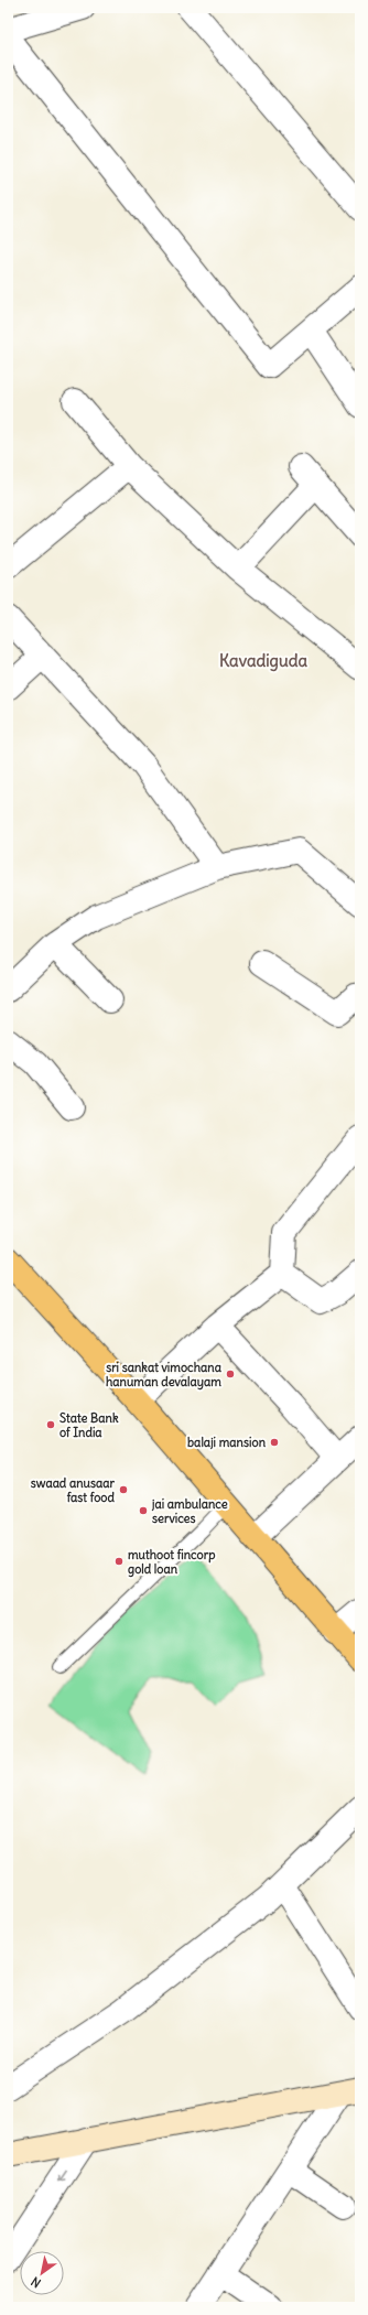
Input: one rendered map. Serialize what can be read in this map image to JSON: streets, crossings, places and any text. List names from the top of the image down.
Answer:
{
  "districts": ["Kavadiguda"],
  "places": [
    "sri sankat vimochana hanuman devalayam",
    "State Bank of India",
    "balaji mansion",
    "swaad anusaar fast food",
    "jai ambulance services",
    "muthoot fincorp gold loan"
  ],
  "north": "bottom left"
}
